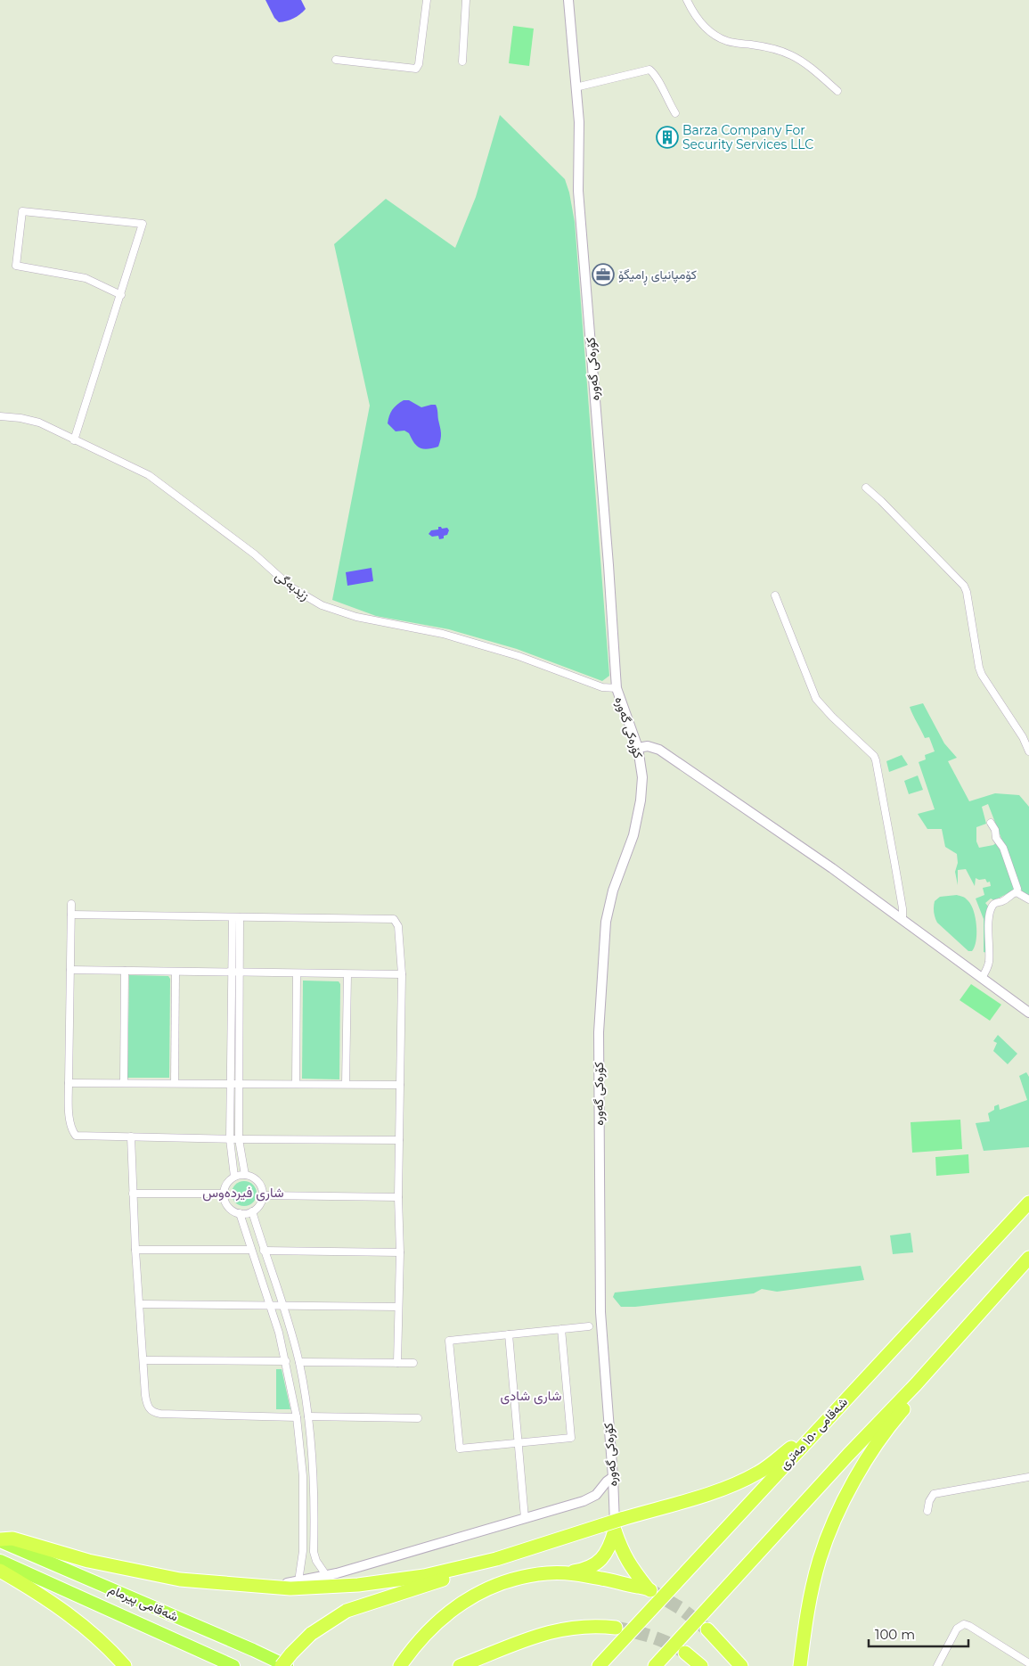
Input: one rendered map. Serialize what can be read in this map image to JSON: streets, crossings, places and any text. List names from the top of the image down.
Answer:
{
  "streets": {
    "highway": ["شەقامی ١٥٠ مەتری", "شەقامی پیرمام"],
    "street": ["کۆرەکی گەورە", "زێدبەگی"]
  },
  "crossings": [
    ["کۆرەکی گەورە", "زێدبەگی"]
  ],
  "districts": ["شاری فیردەوس", "شاری شادی"],
  "places": {
    "building": ["Barza Company For Security Services LLC"],
    "office": ["کۆمپانیای ڕامیگۆ"]
  },
  "scale_bar": "100 m"
}
